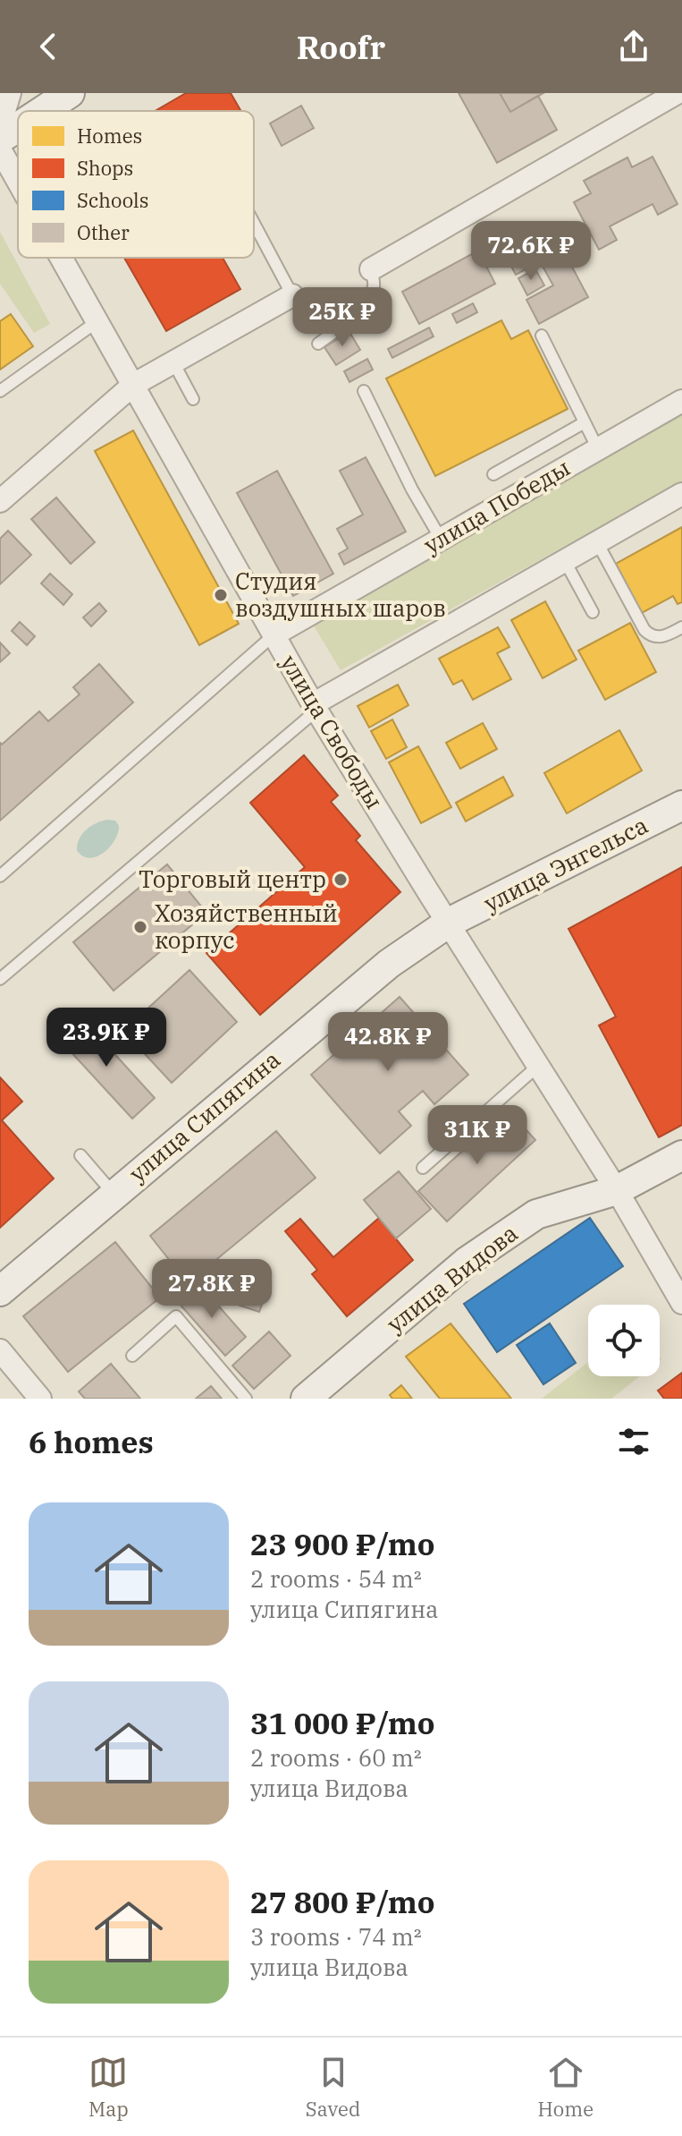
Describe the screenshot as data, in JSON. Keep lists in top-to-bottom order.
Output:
{
  "streets": {
    "street": [
      "улица Победы",
      "улица Свободы",
      "улица Энгельса",
      "улица Сипягина",
      "улица Видова"
    ]
  },
  "crossings": [
    ["улица Победы", "улица Свободы"],
    ["улица Свободы", "улица Энгельса"],
    ["улица Свободы", "улица Сипягина"],
    ["улица Свободы", "улица Видова"],
    ["улица Энгельса", "улица Сипягина"]
  ],
  "places": ["Студия воздушных шаров", "Торговый центр", "Хозяйственный корпус"],
  "legend": [
    "Homes",
    "Shops",
    "Schools",
    "Other"
  ],
  "page": {
    "header": "Roofr",
    "price": [
      "72.6K ₽",
      "25K ₽",
      "23.9K ₽",
      "42.8K ₽",
      "31K ₽",
      "27.8K ₽"
    ],
    "heading": "6 homes",
    "list": [
      {
        "name": "23 900 ₽/mo",
        "note": "2 rooms · 54 m² · улица Сипягина"
      },
      {
        "name": "31 000 ₽/mo",
        "note": "2 rooms · 60 m² · улица Видова"
      },
      {
        "name": "27 800 ₽/mo",
        "note": "3 rooms · 74 m² · улица Видова"
      }
    ],
    "tabs": ["Map", "Saved", "Home"]
  }
}
